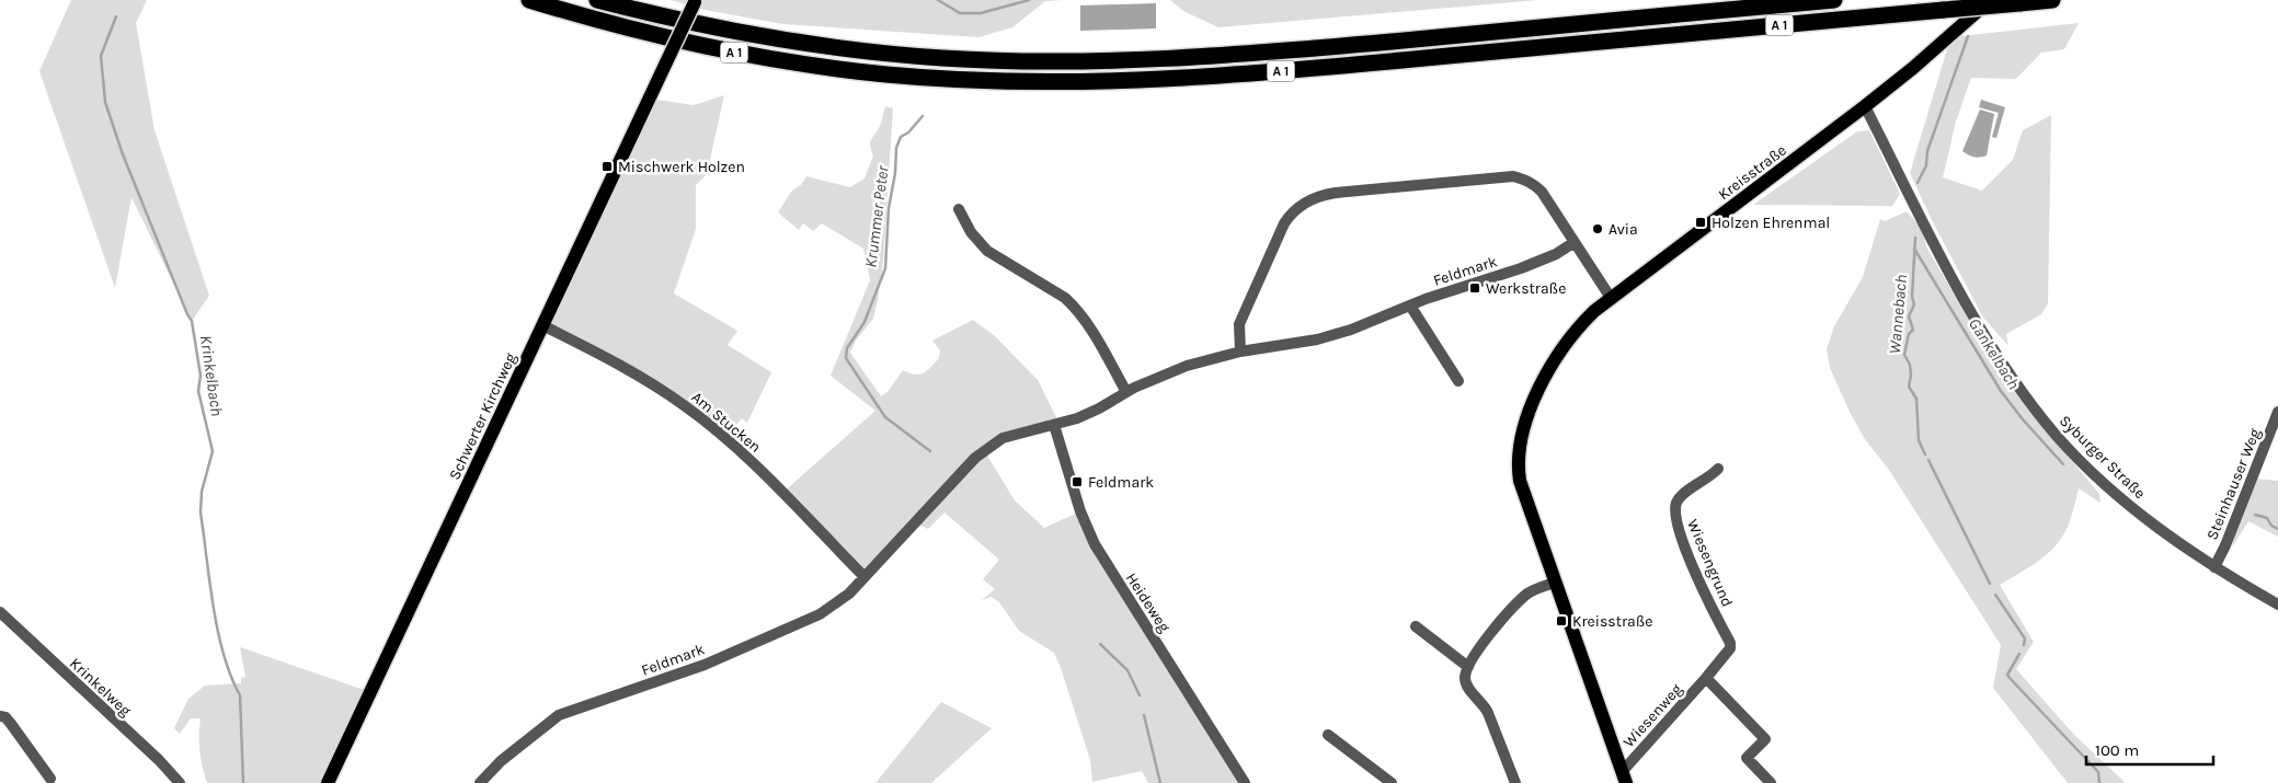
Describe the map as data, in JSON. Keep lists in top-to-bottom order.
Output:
{
  "streets": {
    "highway": ["A 1"],
    "main road": ["Kreisstraße", "Schwerter Kirchweg"],
    "street": [
      "Feldmark",
      "Am Stucken",
      "Syburger Straße",
      "Steinhauser Weg",
      "Wiesengrund",
      "Heideweg",
      "Krinkelweg",
      "Wiesenweg"
    ]
  },
  "crossings": [
    ["Kreisstraße", "Syburger Straße"],
    ["Kreisstraße", "Wiesenweg"],
    ["Feldmark", "Am Stucken"],
    ["Feldmark", "Heideweg"],
    ["Schwerter Kirchweg", "Am Stucken"],
    ["Syburger Straße", "Steinhauser Weg"],
    ["Wiesengrund", "Wiesenweg"]
  ],
  "water": [
    "Krummer Peter",
    "Wannebach",
    "Gankelbach",
    "Krinkelbach"
  ],
  "places": {
    "transit": [
      "Mischwerk Holzen",
      "Holzen Ehrenmal",
      "Werkstraße",
      "Feldmark",
      "Kreisstraße"
    ],
    "other": ["Avia"]
  },
  "scale_bar": "100 m"
}
